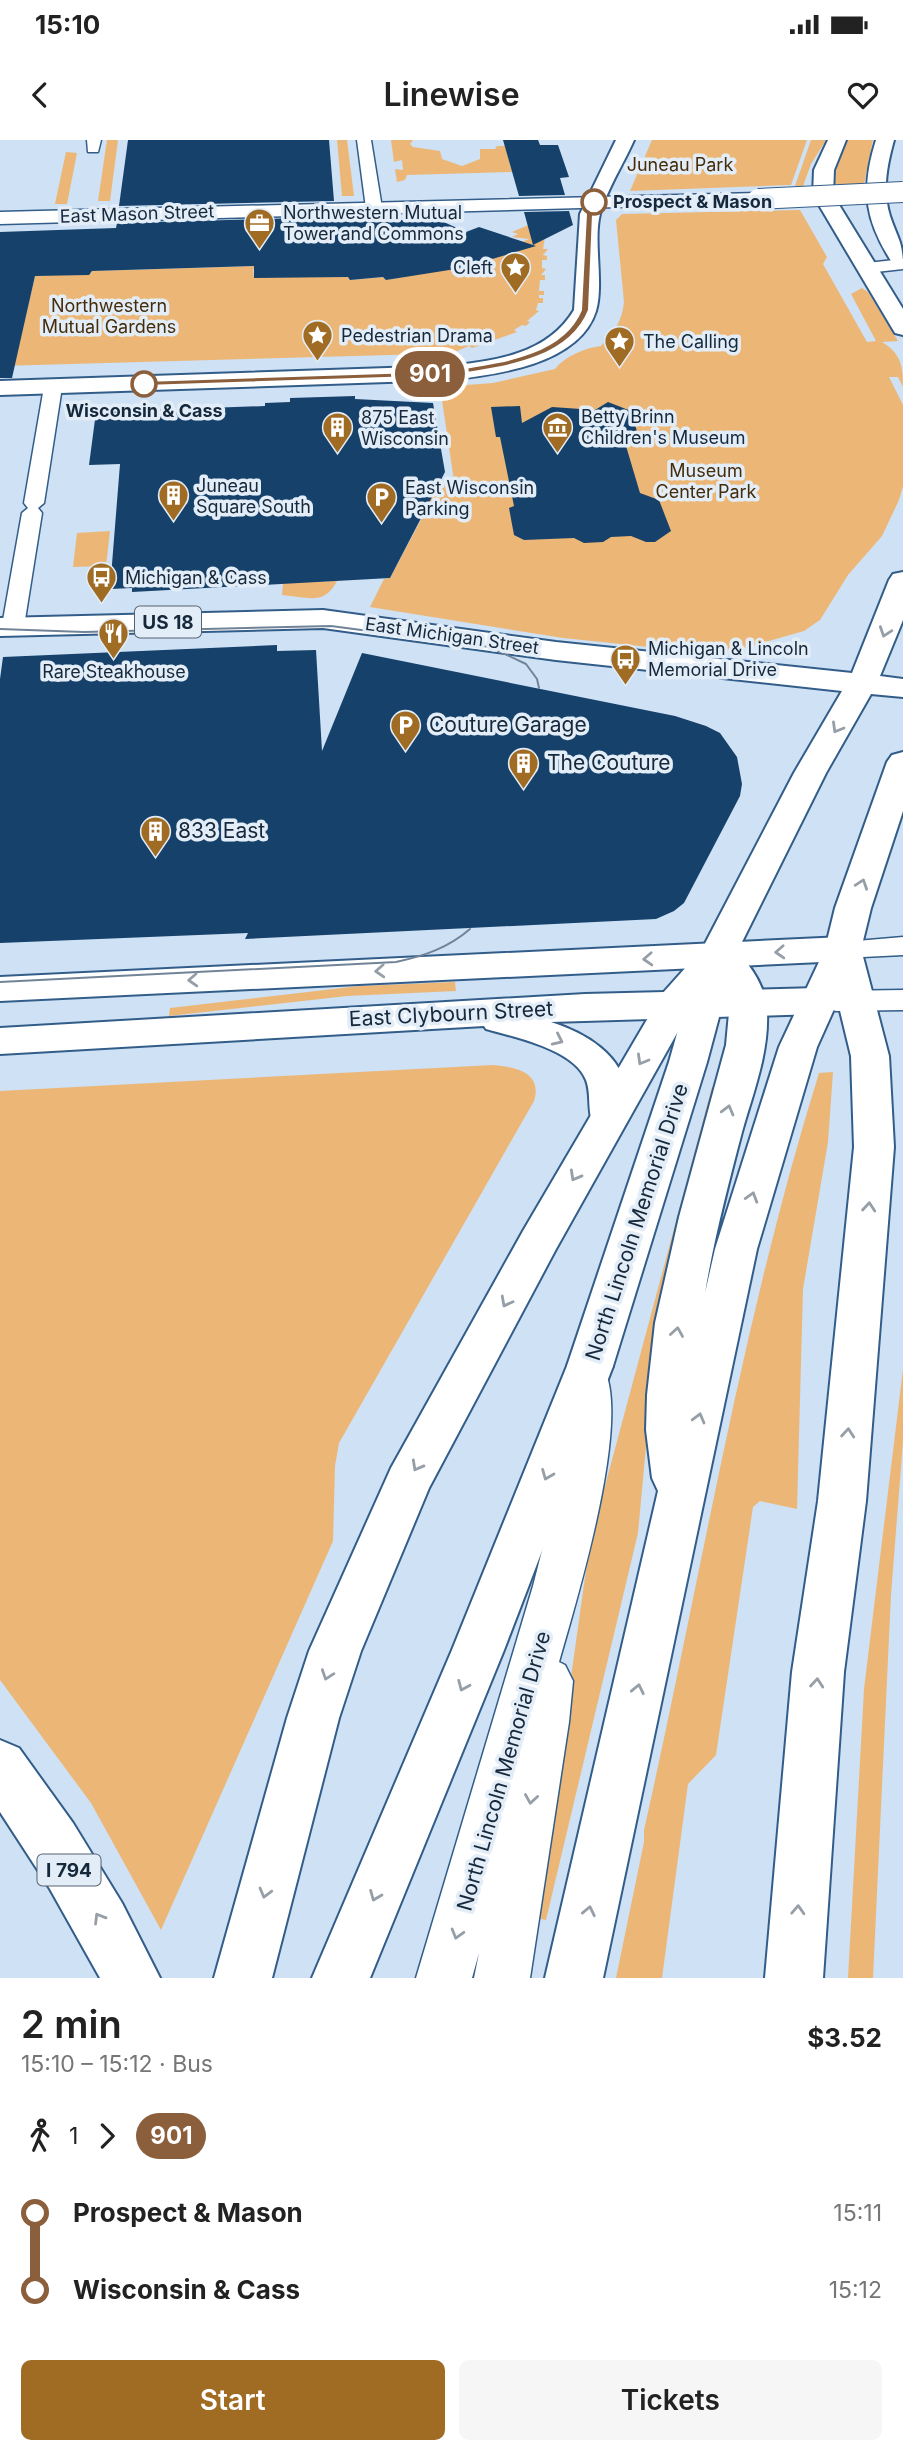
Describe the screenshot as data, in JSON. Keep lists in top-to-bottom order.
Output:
{
  "streets": {
    "main road": [
      "US 18",
      "East Michigan Street",
      "East Clybourn Street",
      "North Lincoln Memorial Drive",
      "I 794"
    ],
    "street": ["East Mason Street"]
  },
  "crossings": [
    ["East Clybourn Street", "North Lincoln Memorial Drive"]
  ],
  "parks": ["Juneau Park", "Northwestern Mutual Gardens", "Museum Center Park"],
  "places": {
    "other": ["Prospect & Mason", "Wisconsin & Cass"],
    "office": ["Northwestern Mutual Tower and Commons"],
    "place": ["Cleft", "Pedestrian Drama", "The Calling"],
    "museum": ["Betty Brinn Children's Museum"],
    "building": [
      "875 East Wisconsin",
      "Juneau Square South",
      "The Couture",
      "833 East"
    ],
    "parking": ["East Wisconsin Parking", "Couture Garage"],
    "bus stop": ["Michigan & Cass", "Michigan & Lincoln Memorial Drive"],
    "restaurant": ["Rare Steakhouse"]
  },
  "lines": ["bus line 901"],
  "page": {
    "status": "15:10",
    "header": "Linewise",
    "on_map": "901",
    "heading": ["2 min", "15:10 – 15:12 · Bus", "$3.52"],
    "legs": ["1", "901"],
    "list": [
      {
        "name": "Prospect & Mason",
        "value": "15:11"
      },
      {
        "name": "Wisconsin & Cass",
        "value": "15:12"
      }
    ],
    "buttons": ["Start", "Tickets"]
  }
}
